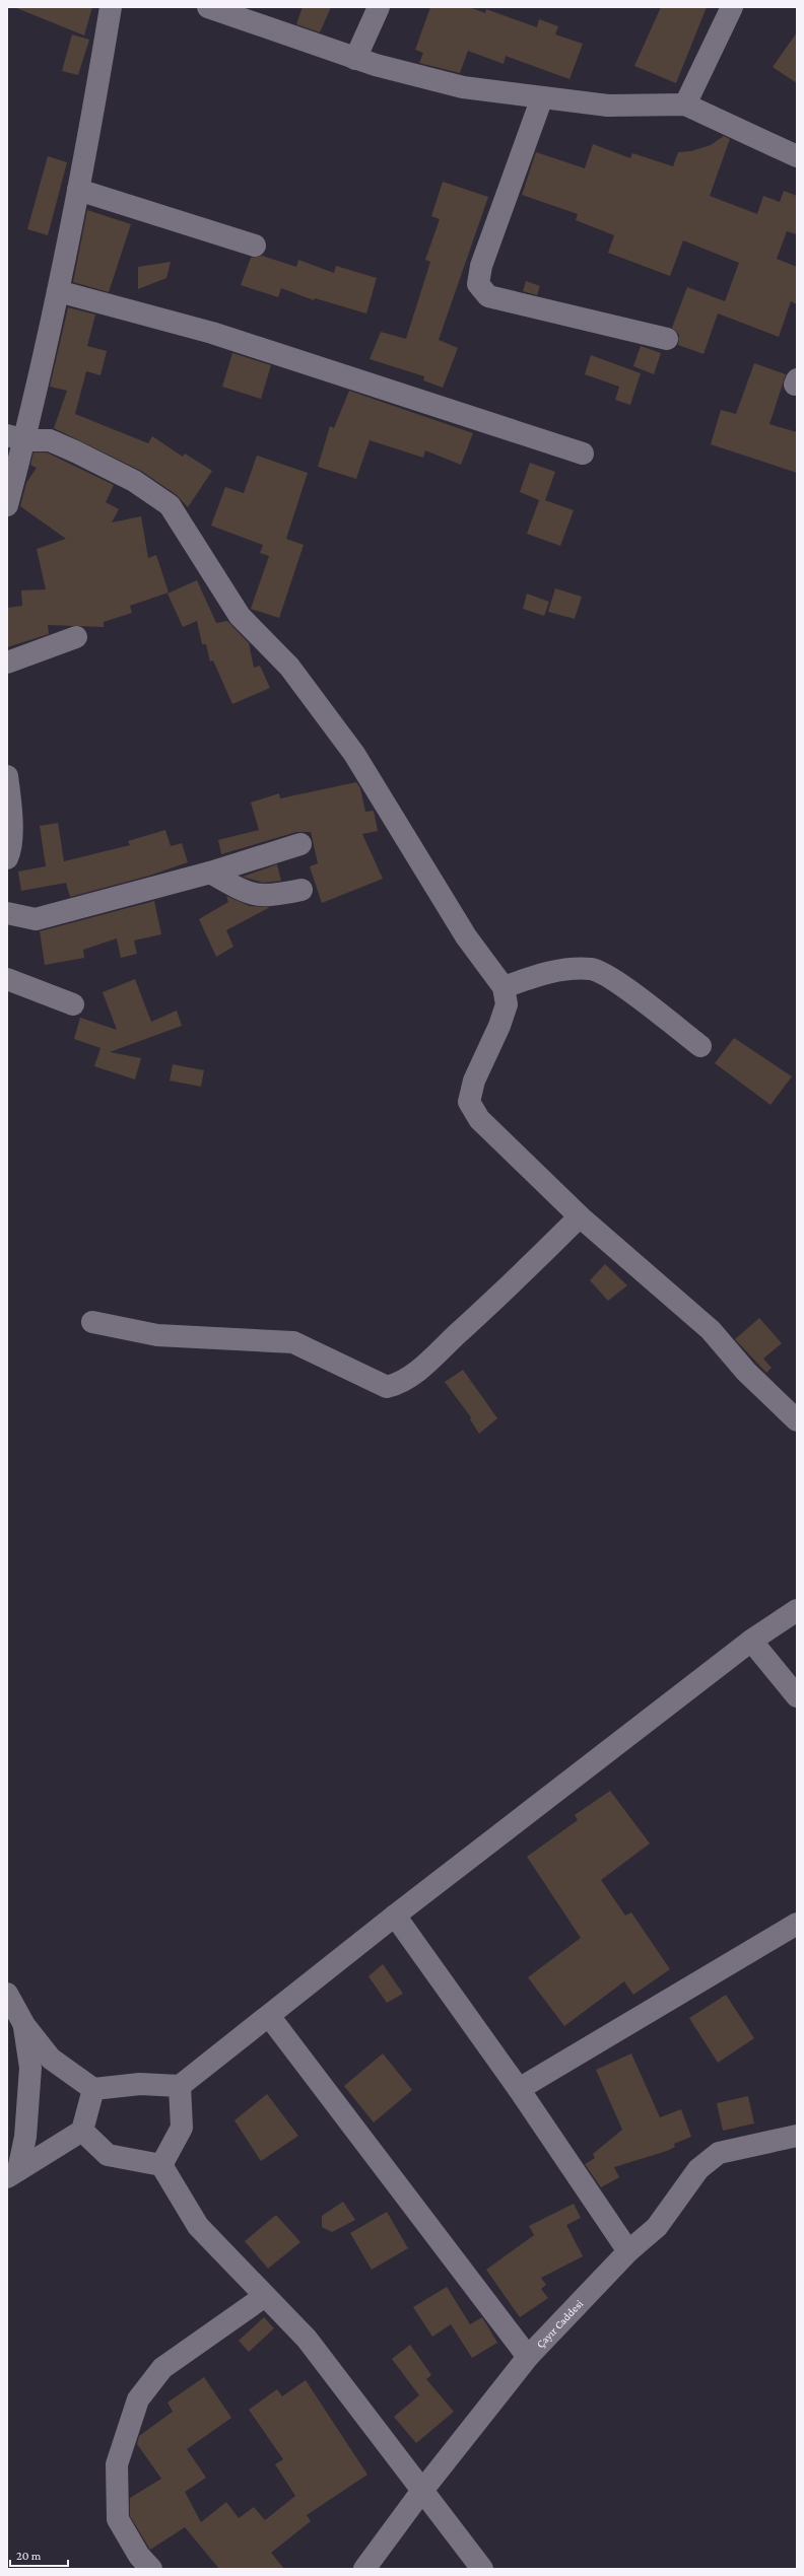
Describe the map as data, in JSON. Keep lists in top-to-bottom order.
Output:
{
  "streets": {
    "street": ["Çayır Caddesi"]
  },
  "scale_bar": "20 m"
}
